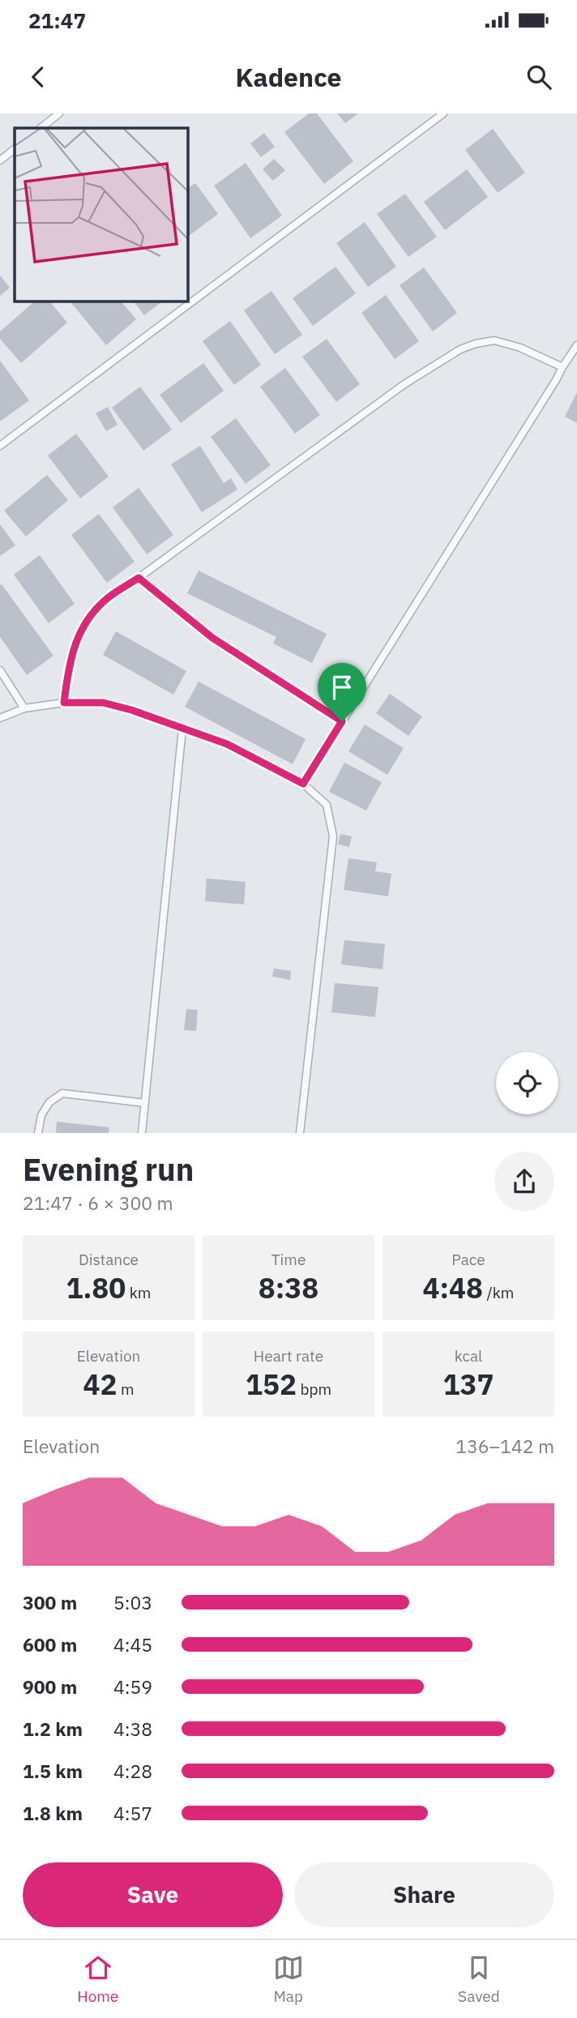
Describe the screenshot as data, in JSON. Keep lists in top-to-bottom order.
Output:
{
  "page": {
    "status": "21:47",
    "header": "Kadence",
    "heading": ["Evening run", "21:47 · 6 × 300 m"],
    "stats": [
      ["Distance", "1.80 km"],
      ["Time", "8:38"],
      ["Pace", "4:48 /km"],
      ["Elevation", "42 m"],
      ["Heart rate", "152 bpm"],
      ["kcal", "137"]
    ],
    "chart": ["Elevation", "136–142 m"],
    "list": [
      {
        "name": "300 m",
        "note": "5:03"
      },
      {
        "name": "600 m",
        "note": "4:45"
      },
      {
        "name": "900 m",
        "note": "4:59"
      },
      {
        "name": "1.2 km",
        "note": "4:38"
      },
      {
        "name": "1.5 km",
        "note": "4:28"
      },
      {
        "name": "1.8 km",
        "note": "4:57"
      }
    ],
    "buttons": ["Save", "Share"],
    "tabs": ["Home", "Map", "Saved"]
  }
}
